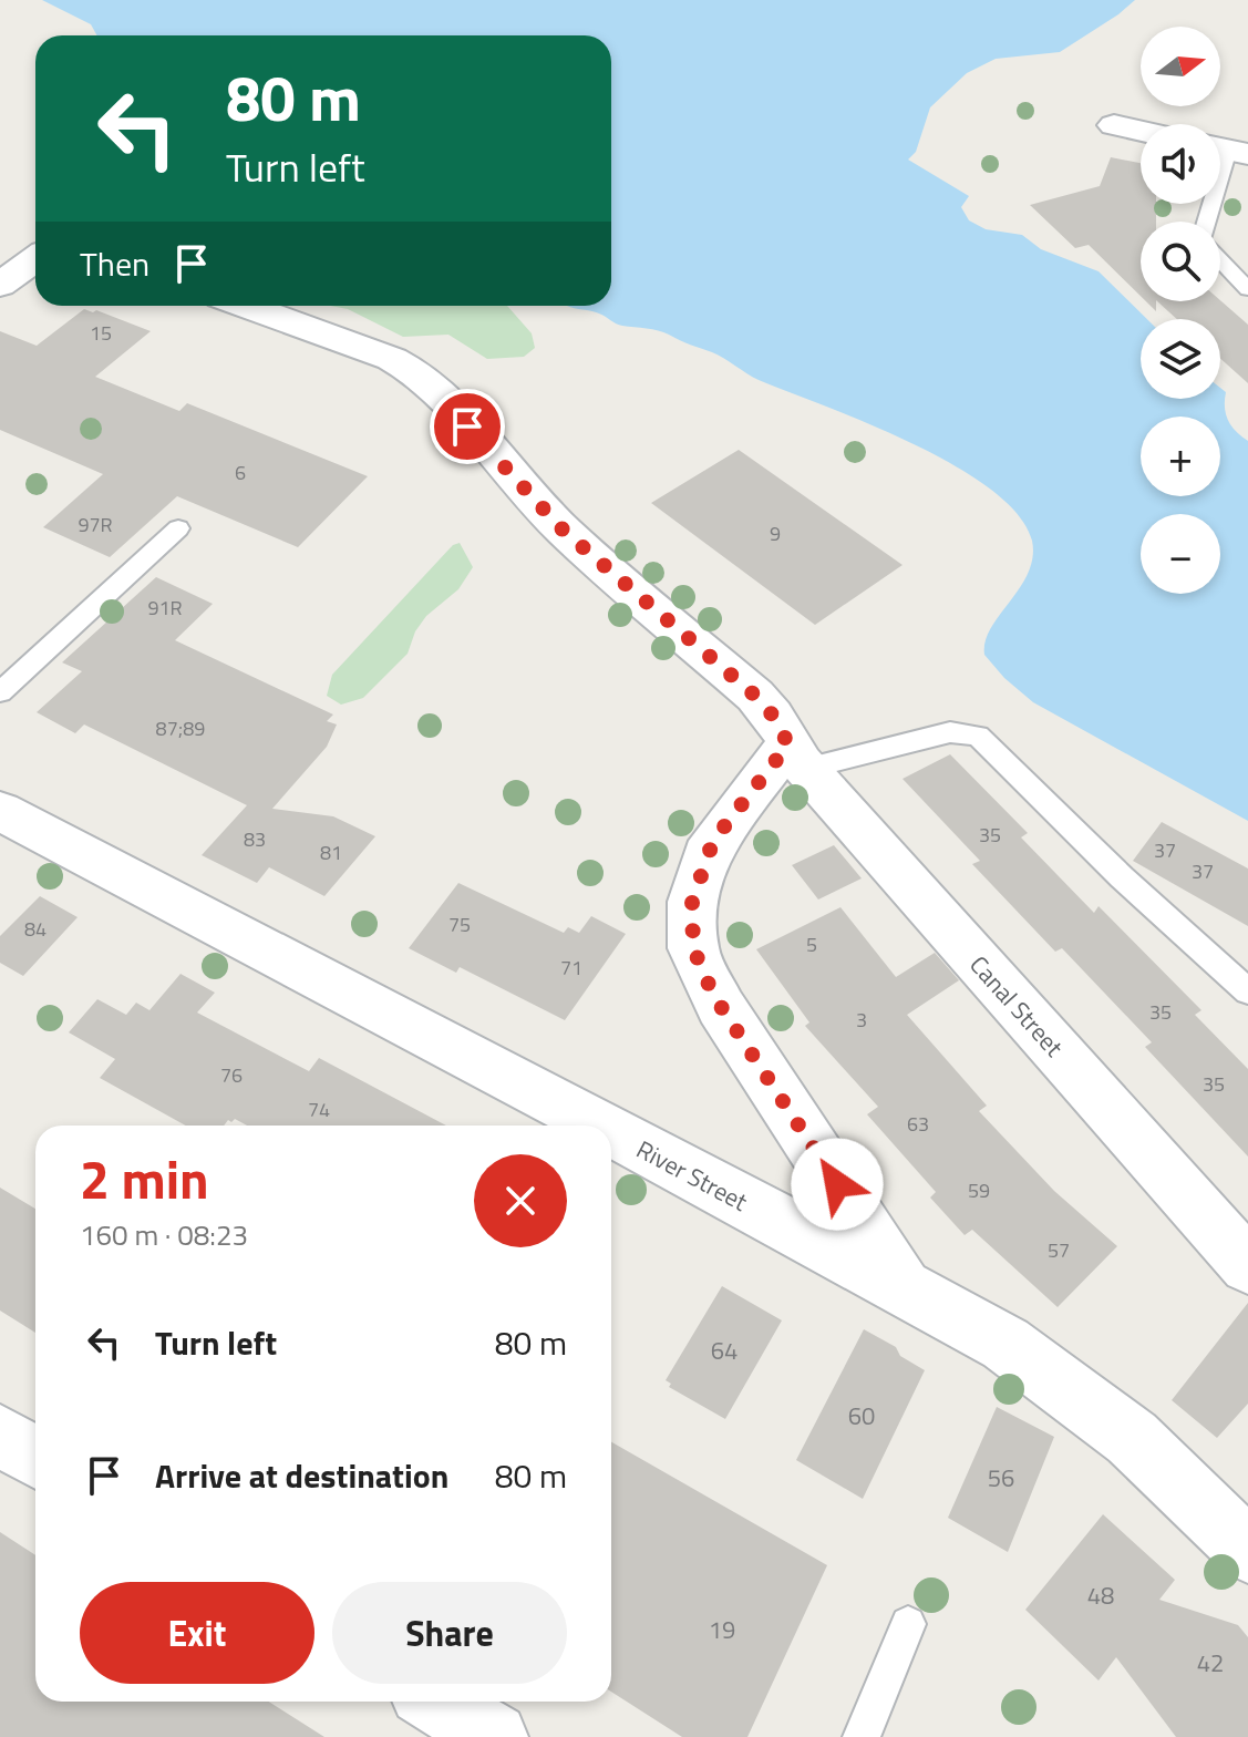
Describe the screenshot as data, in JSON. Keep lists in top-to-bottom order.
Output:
{
  "streets": {
    "street": ["Canal Street", "River Street"]
  },
  "house_numbers": [
    "15",
    "6",
    "97R",
    "9",
    "91R",
    "87;89",
    "35",
    "83",
    "37",
    "81",
    "37",
    "75",
    "84",
    "5",
    "71",
    "35",
    "3",
    "76",
    "35",
    "74",
    "63",
    "59",
    "57",
    "64",
    "60",
    "56",
    "48",
    "19",
    "42"
  ],
  "north": "right",
  "page": {
    "map_buttons": ["+", "−"],
    "turn": ["80 m", "Turn left"],
    "then": "Then",
    "heading": ["2 min", "160 m · 08:23"],
    "list": [
      {
        "name": "Turn left",
        "value": "80 m"
      },
      {
        "name": "Arrive at destination",
        "value": "80 m"
      }
    ],
    "buttons": ["Exit", "Share"]
  }
}
